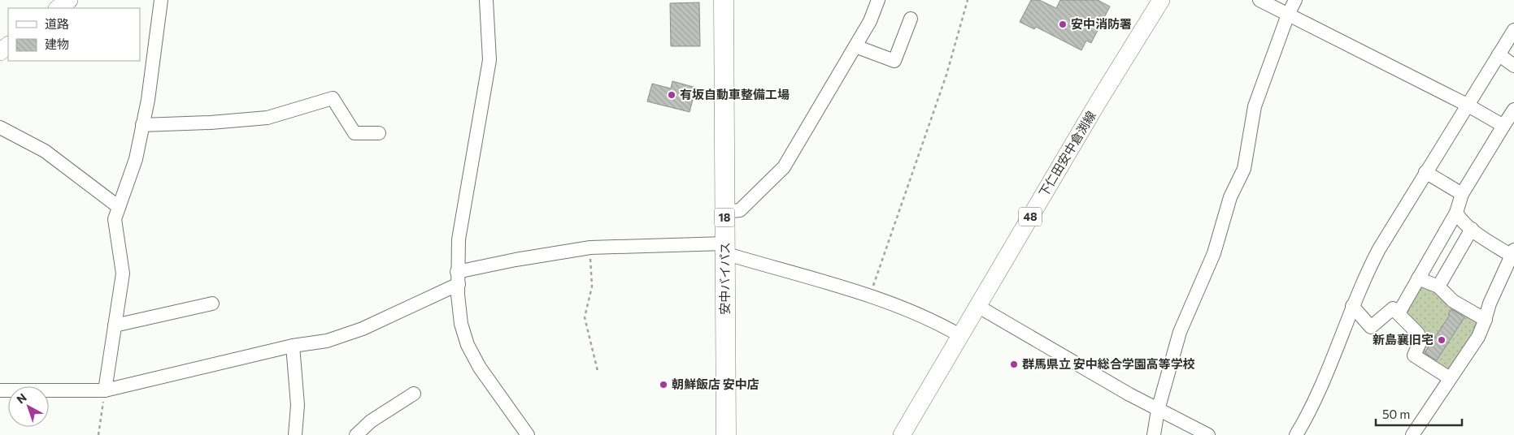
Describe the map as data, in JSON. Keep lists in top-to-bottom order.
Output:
{
  "streets": {
    "highway": ["18", "安中バイパス"],
    "main road": ["下仁田安中倉渕線", "48"]
  },
  "places": [
    "安中消防署",
    "有坂自動車整備工場",
    "新島襄旧宅",
    "群馬県立 安中総合学園高等学校",
    "朝鮮飯店 安中店"
  ],
  "legend": ["道路", "建物"],
  "scale_bar": "50 m",
  "north": "top left"
}
